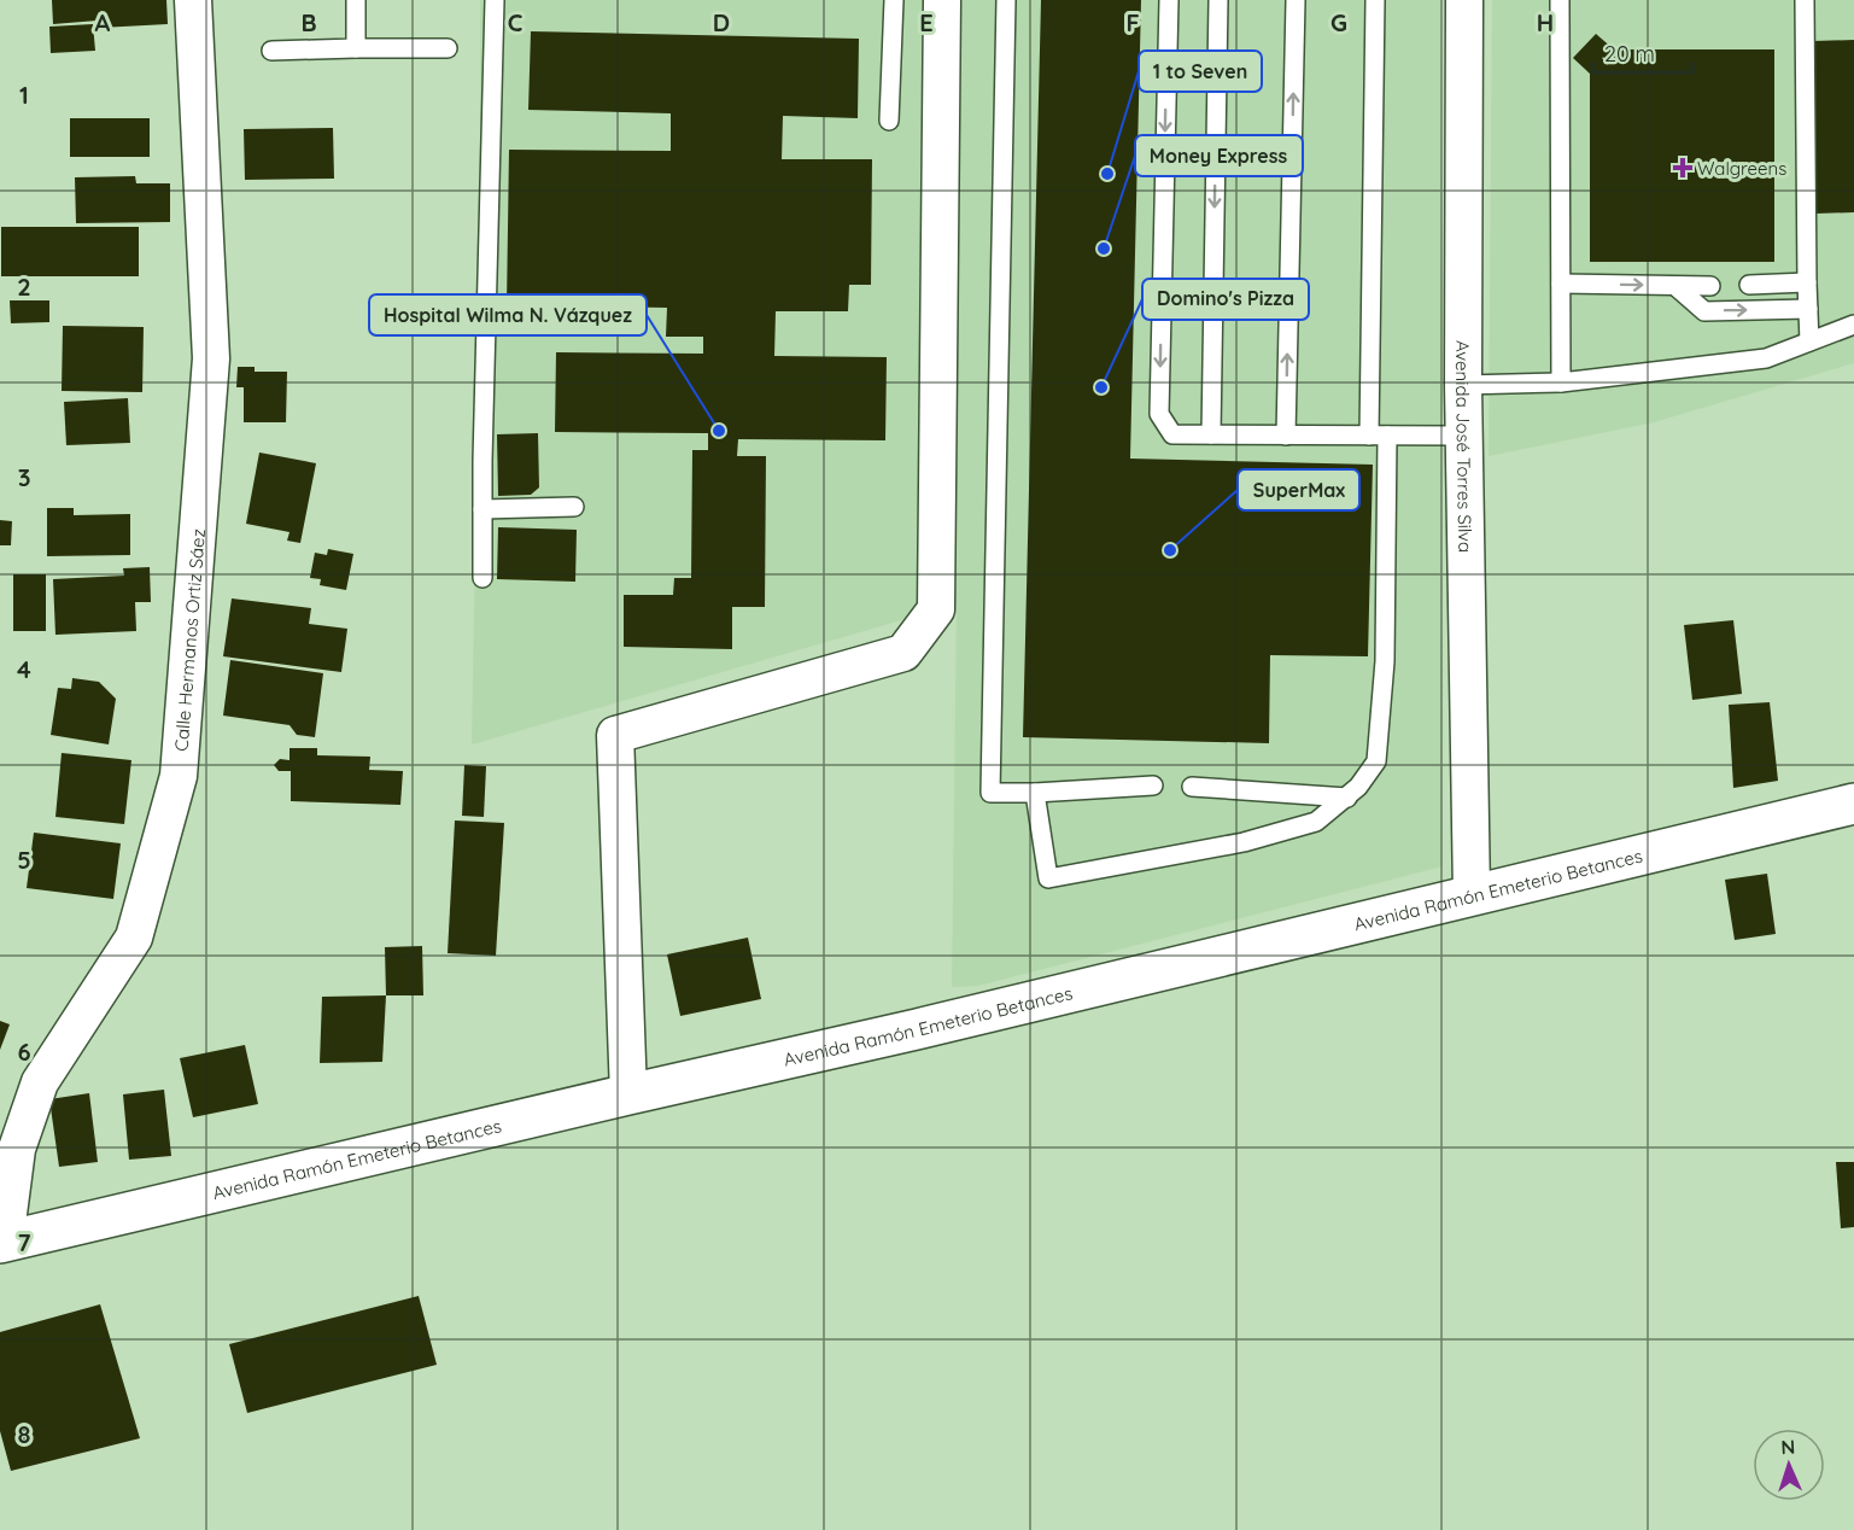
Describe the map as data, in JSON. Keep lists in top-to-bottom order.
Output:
{
  "streets": {
    "street": ["Avenida José Torres Silva", "Calle Hermanos Ortiz Sáez", "Avenida Ramón Emeterio Betances"]
  },
  "crossings": [
    ["Avenida José Torres Silva", "Avenida Ramón Emeterio Betances"],
    ["Calle Hermanos Ortiz Sáez", "Avenida Ramón Emeterio Betances"]
  ],
  "places": {
    "health": ["Walgreens"],
    "other": [
      "1 to Seven",
      "Money Express",
      "Domino's Pizza",
      "Hospital Wilma N. Vázquez",
      "SuperMax"
    ]
  },
  "scale_bar": "20 m",
  "north": "top",
  "grid": {
    "columns": [
      "A",
      "B",
      "C",
      "D",
      "E",
      "F",
      "G",
      "H"
    ],
    "rows": [
      "1",
      "2",
      "3",
      "4",
      "5",
      "6",
      "7",
      "8"
    ]
  }
}
